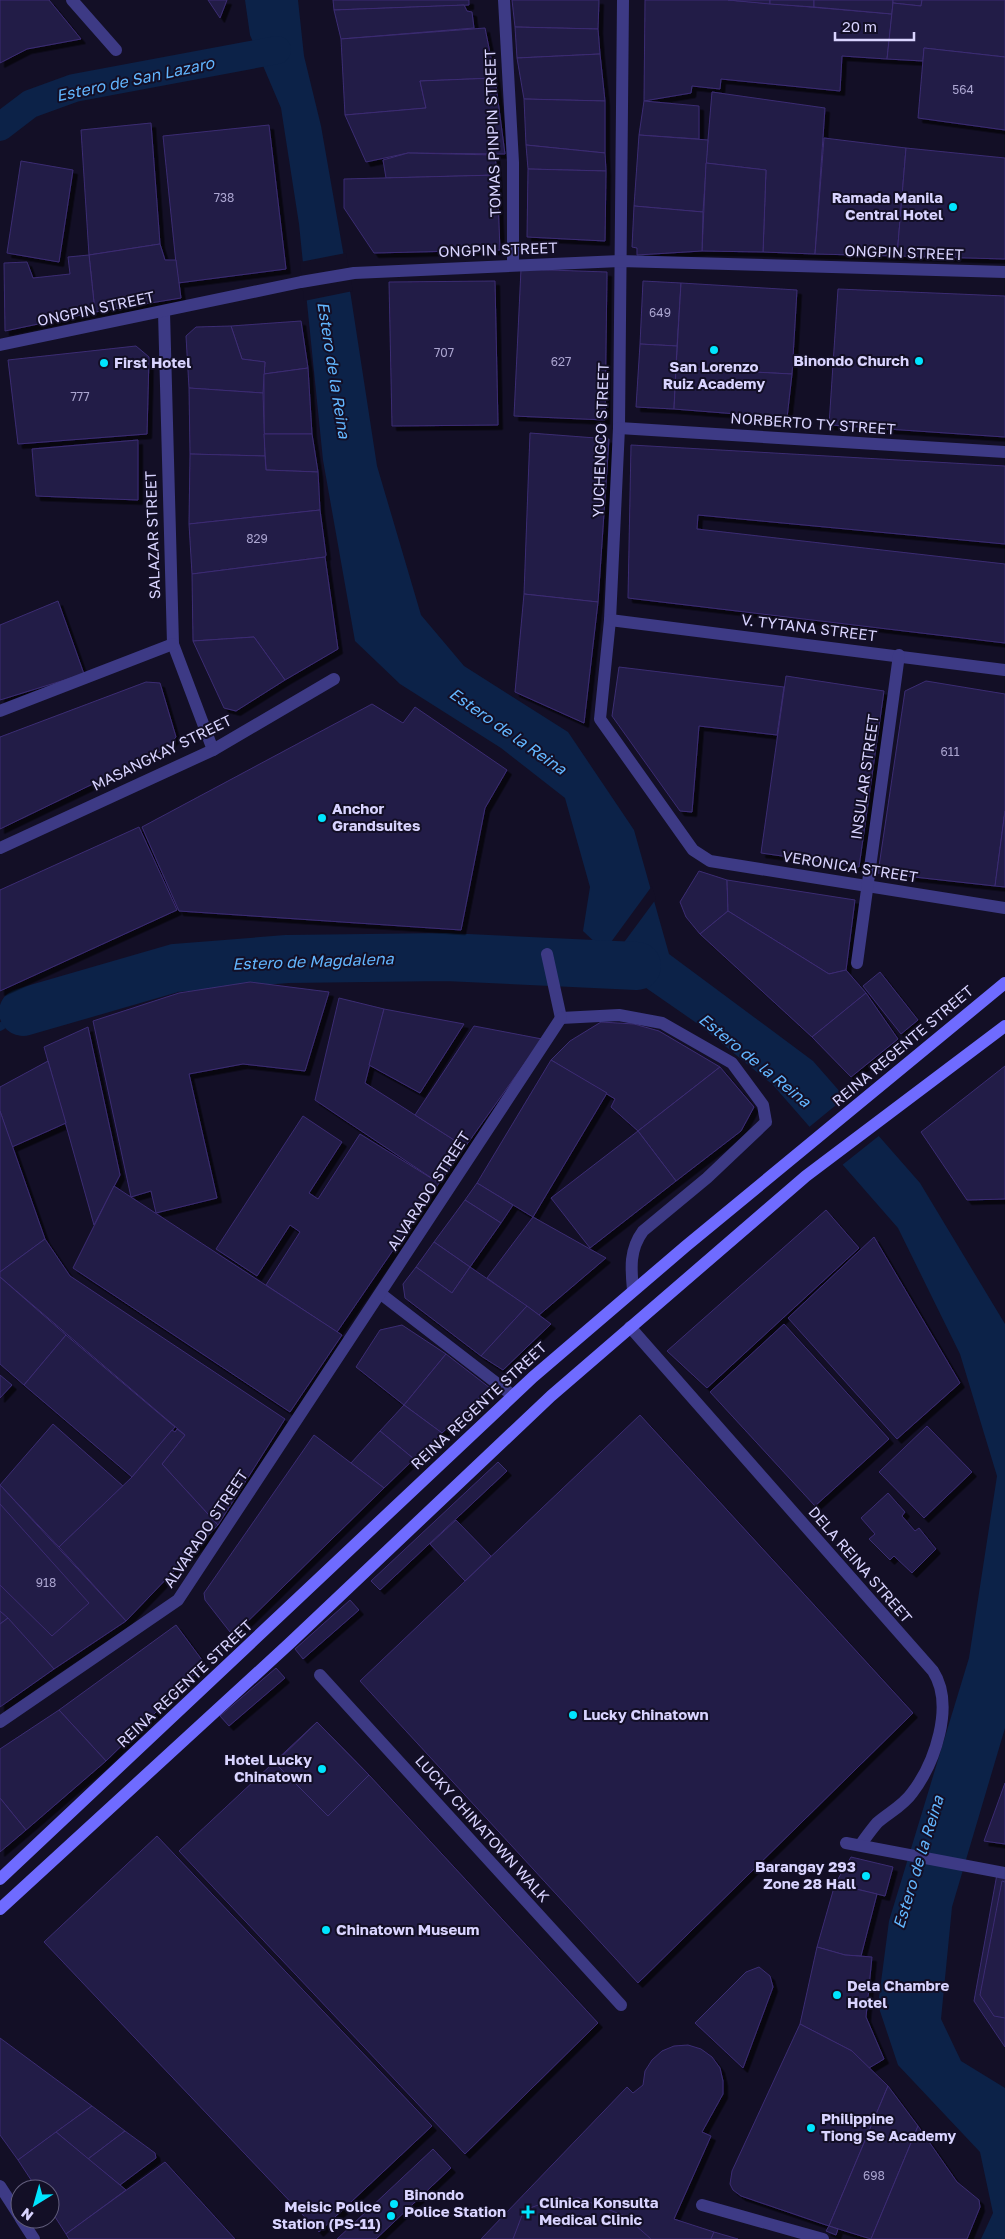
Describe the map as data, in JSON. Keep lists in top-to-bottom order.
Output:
{
  "streets": {
    "main road": ["REINA REGENTE STREET"],
    "street": [
      "TOMAS PINPIN STREET",
      "ONGPIN STREET",
      "NORBERTO TY STREET",
      "YUCHENGCO STREET",
      "SALAZAR STREET",
      "V. TYTANA STREET",
      "MASANGKAY STREET",
      "INSULAR STREET",
      "VERONICA STREET",
      "ALVARADO STREET",
      "DELA REINA STREET",
      "LUCKY CHINATOWN WALK"
    ]
  },
  "crossings": [
    ["TOMAS PINPIN STREET", "ONGPIN STREET"],
    ["ONGPIN STREET", "YUCHENGCO STREET"],
    ["ONGPIN STREET", "SALAZAR STREET"],
    ["NORBERTO TY STREET", "YUCHENGCO STREET"],
    ["YUCHENGCO STREET", "V. TYTANA STREET"],
    ["YUCHENGCO STREET", "VERONICA STREET"],
    ["SALAZAR STREET", "MASANGKAY STREET"],
    ["V. TYTANA STREET", "INSULAR STREET"],
    ["INSULAR STREET", "VERONICA STREET"]
  ],
  "water": ["Estero de San Lazaro", "Estero de la Reina", "Estero de Magdalena"],
  "places": {
    "other": [
      "Ramada Manila Central Hotel",
      "San Lorenzo Ruiz Academy",
      "Binondo Church",
      "First Hotel",
      "Anchor Grandsuites",
      "Lucky Chinatown",
      "Hotel Lucky Chinatown",
      "Barangay 293 Zone 28 Hall",
      "Chinatown Museum",
      "Dela Chambre Hotel",
      "Philippine Tiong Se Academy",
      "Binondo Police Station",
      "Meisic Police Station (PS-11)"
    ],
    "health": ["Clinica Konsulta Medical Clinic"]
  },
  "house_numbers": [
    "564",
    "738",
    "649",
    "707",
    "627",
    "777",
    "829",
    "611",
    "918",
    "698"
  ],
  "scale_bar": "20 m",
  "north": "bottom left"
}
